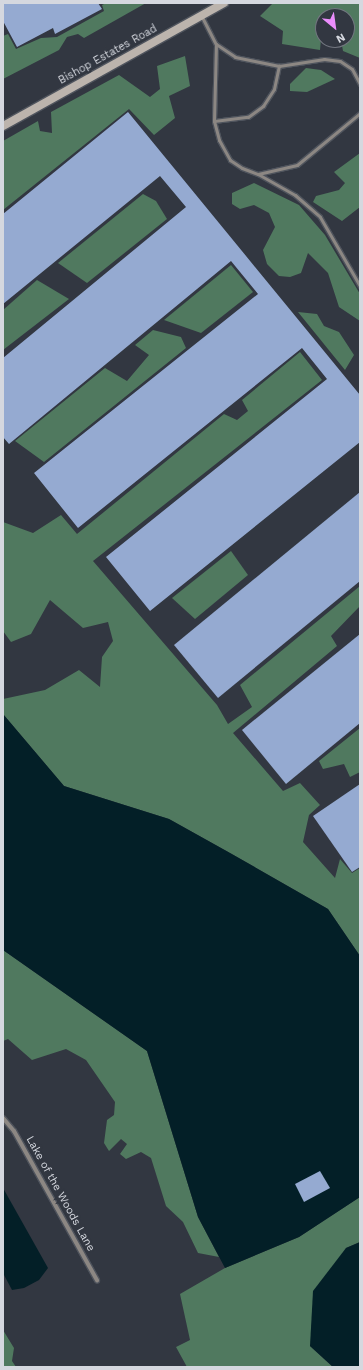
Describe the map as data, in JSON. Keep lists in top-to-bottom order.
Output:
{
  "streets": {
    "street": ["Bishop Estates Road", "Lake of the Woods Lane"]
  },
  "north": "bottom right"
}
